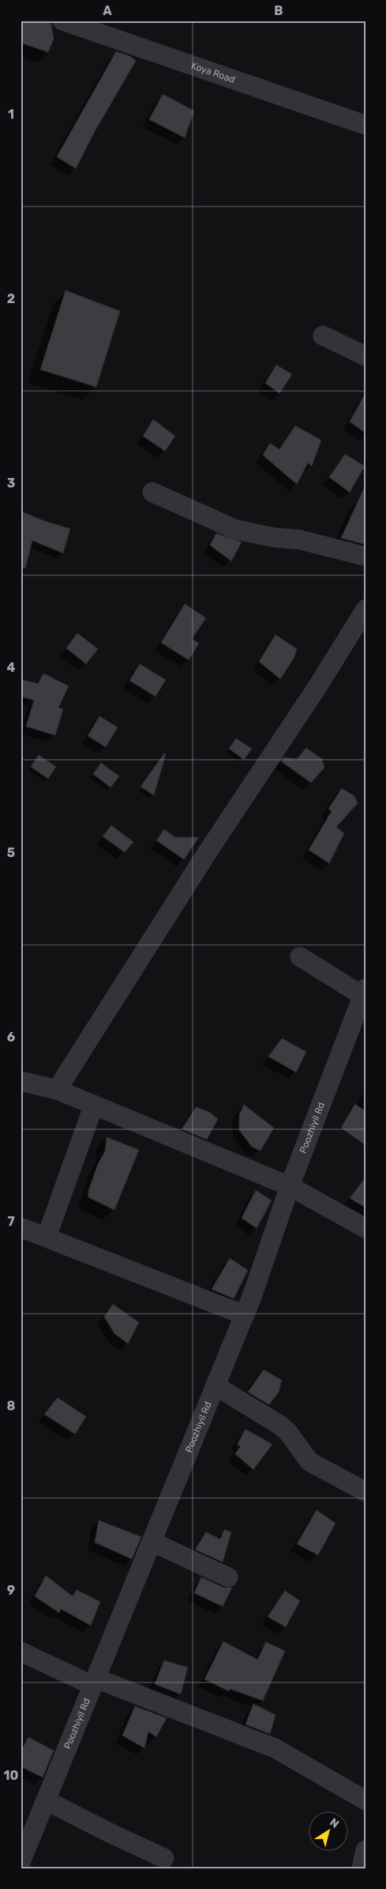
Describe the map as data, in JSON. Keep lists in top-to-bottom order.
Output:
{
  "streets": {
    "street": ["Koya Road", "Poozhiyil Rd"]
  },
  "north": "top right",
  "grid": {
    "columns": ["A", "B"],
    "rows": [
      "1",
      "2",
      "3",
      "4",
      "5",
      "6",
      "7",
      "8",
      "9",
      "10"
    ]
  }
}
